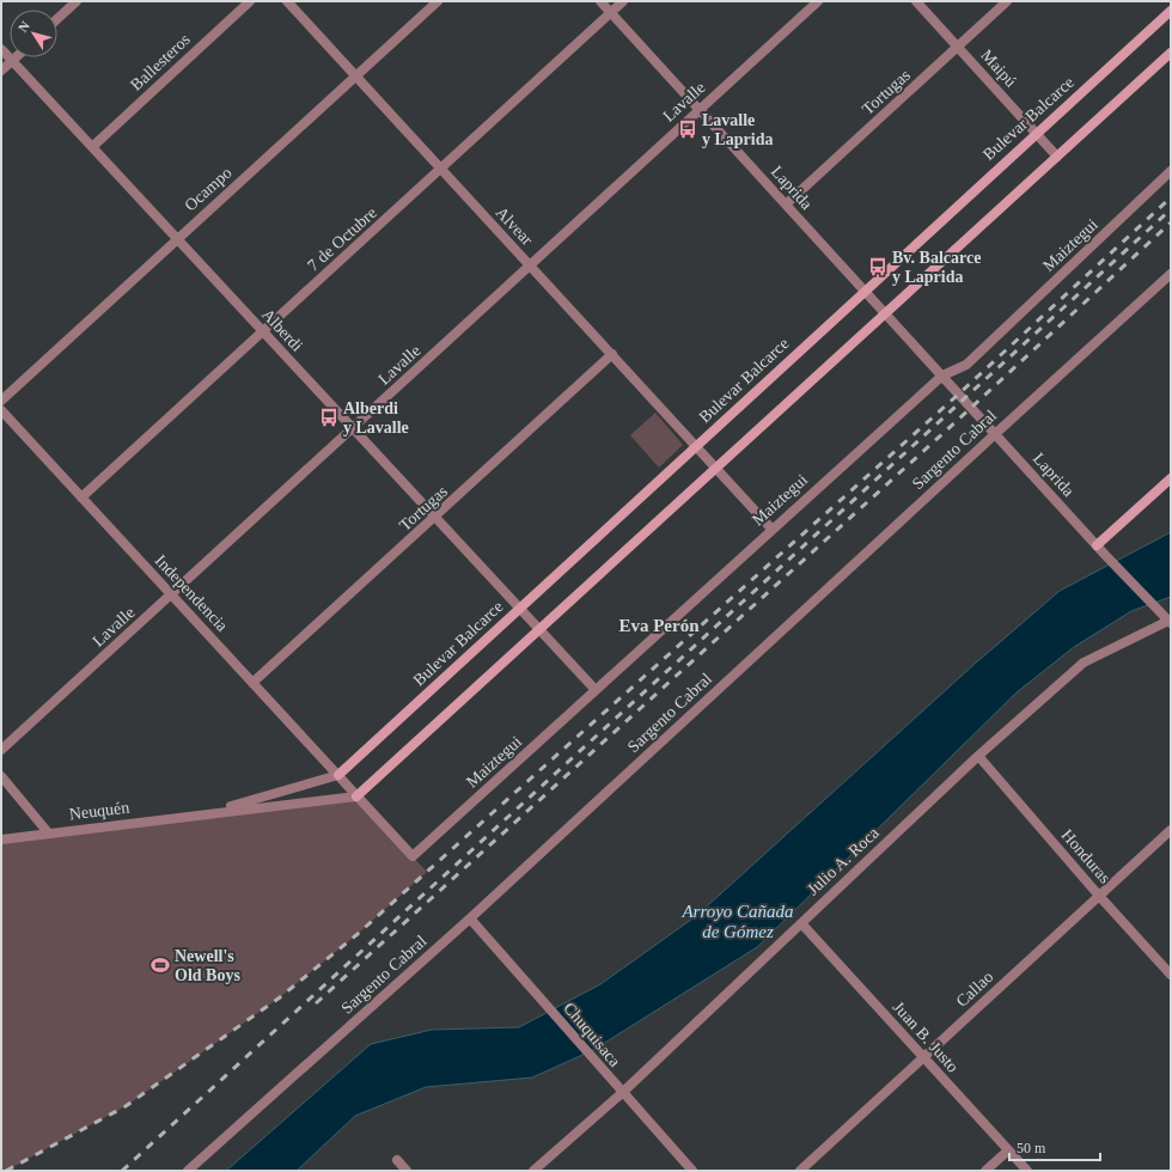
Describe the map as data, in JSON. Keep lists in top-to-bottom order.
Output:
{
  "streets": {
    "main road": ["Bulevar Balcarce"],
    "street": [
      "Ballesteros",
      "Maipú",
      "Tortugas",
      "Lavalle",
      "Laprida",
      "Ocampo",
      "Alvear",
      "7 de Octubre",
      "Maiztegui",
      "Alberdi",
      "Sargento Cabral",
      "Independencia",
      "Neuquén",
      "Honduras",
      "Julio A. Roca",
      "Callao",
      "Chuquisaca",
      "Juan B. Justo"
    ]
  },
  "crossings": [
    ["Ballesteros", "Alberdi"],
    ["Maipú", "Tortugas"],
    ["Maipú", "Bulevar Balcarce"],
    ["Tortugas", "Laprida"],
    ["Tortugas", "Alvear"],
    ["Tortugas", "Alberdi"],
    ["Tortugas", "Independencia"],
    ["Lavalle", "Laprida"],
    ["Lavalle", "Alvear"],
    ["Lavalle", "Alberdi"],
    ["Lavalle", "Independencia"],
    ["Bulevar Balcarce", "Laprida"],
    ["Bulevar Balcarce", "Alvear"],
    ["Bulevar Balcarce", "Alberdi"],
    ["Bulevar Balcarce", "Independencia"],
    ["Bulevar Balcarce", "Neuquén"],
    ["Laprida", "7 de Octubre"],
    ["Laprida", "Maiztegui"],
    ["Laprida", "Sargento Cabral"],
    ["Laprida", "Julio A. Roca"],
    ["Ocampo", "Alvear"],
    ["Ocampo", "Alberdi"],
    ["Alvear", "7 de Octubre"],
    ["Alvear", "Maiztegui"],
    ["7 de Octubre", "Alberdi"],
    ["7 de Octubre", "Independencia"],
    ["Maiztegui", "Alberdi"],
    ["Maiztegui", "Independencia"],
    ["Sargento Cabral", "Chuquisaca"],
    ["Independencia", "Neuquén"],
    ["Honduras", "Julio A. Roca"],
    ["Honduras", "Callao"],
    ["Julio A. Roca", "Chuquisaca"],
    ["Julio A. Roca", "Juan B. Justo"],
    ["Callao", "Juan B. Justo"]
  ],
  "districts": ["Eva Perón"],
  "water": ["Arroyo Cañada de Gómez"],
  "places": {
    "bus stop": ["Lavalle y Laprida", "Bv. Balcarce y Laprida", "Alberdi y Lavalle"],
    "sports": ["Newell's Old Boys"]
  },
  "scale_bar": "50 m",
  "north": "top left"
}
